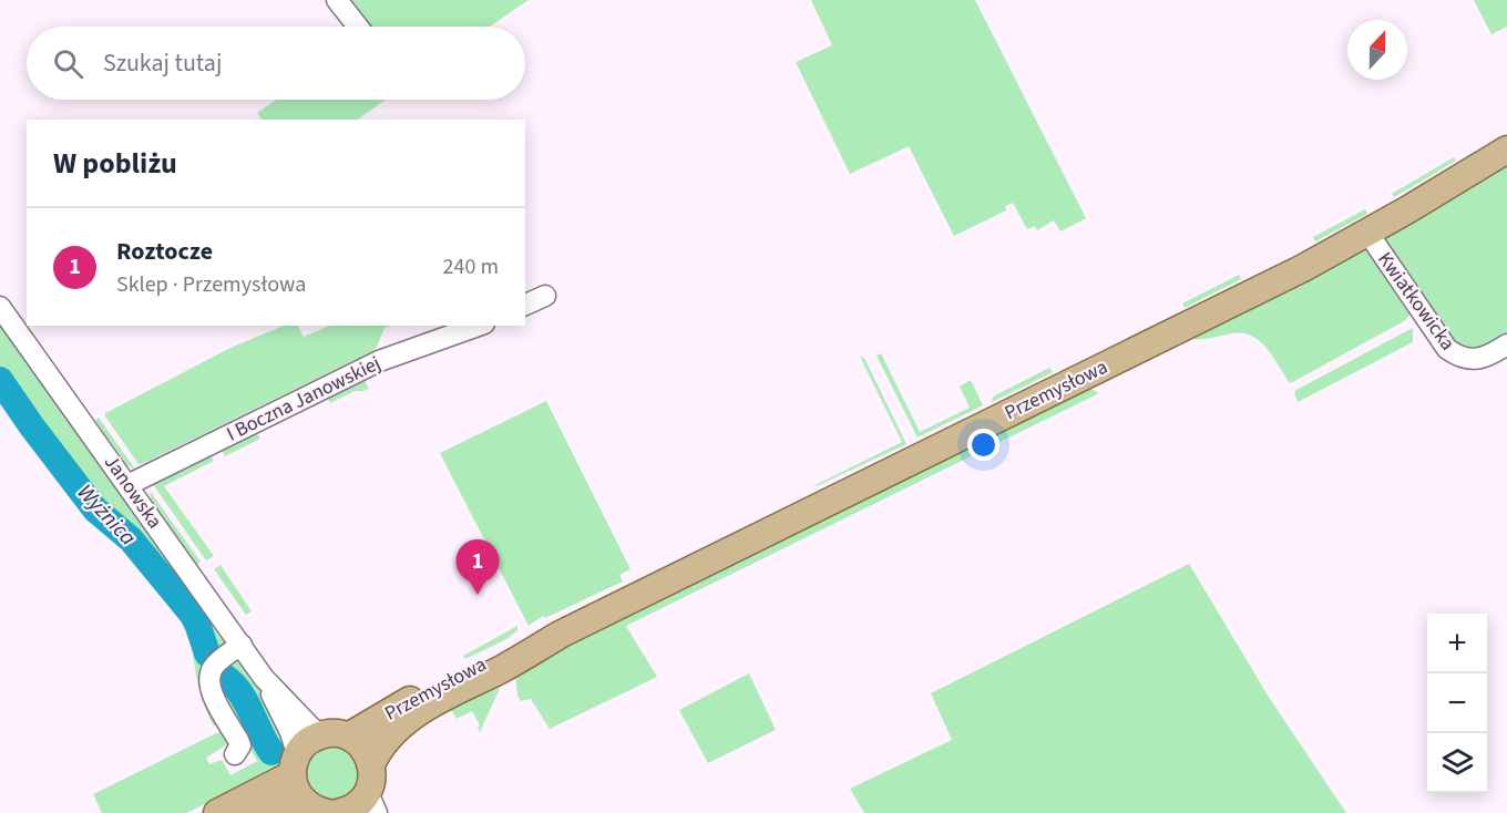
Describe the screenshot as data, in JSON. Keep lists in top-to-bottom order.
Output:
{
  "streets": {
    "main road": ["Przemysłowa"],
    "street": ["Kwiatkowicka", "I Boczna Janowskiej", "Janowska"]
  },
  "crossings": [
    ["Kwiatkowicka", "Przemysłowa"],
    ["I Boczna Janowskiej", "Janowska"]
  ],
  "water": ["Wyżnica"],
  "north": "top",
  "page": {
    "search": "Szukaj tutaj",
    "heading": "W pobliżu",
    "list": [
      {
        "mark": "1",
        "name": "Roztocze",
        "note": "Sklep · Przemysłowa",
        "value": "240 m"
      }
    ],
    "pins": "1",
    "map_buttons": ["+", "−"]
  }
}
